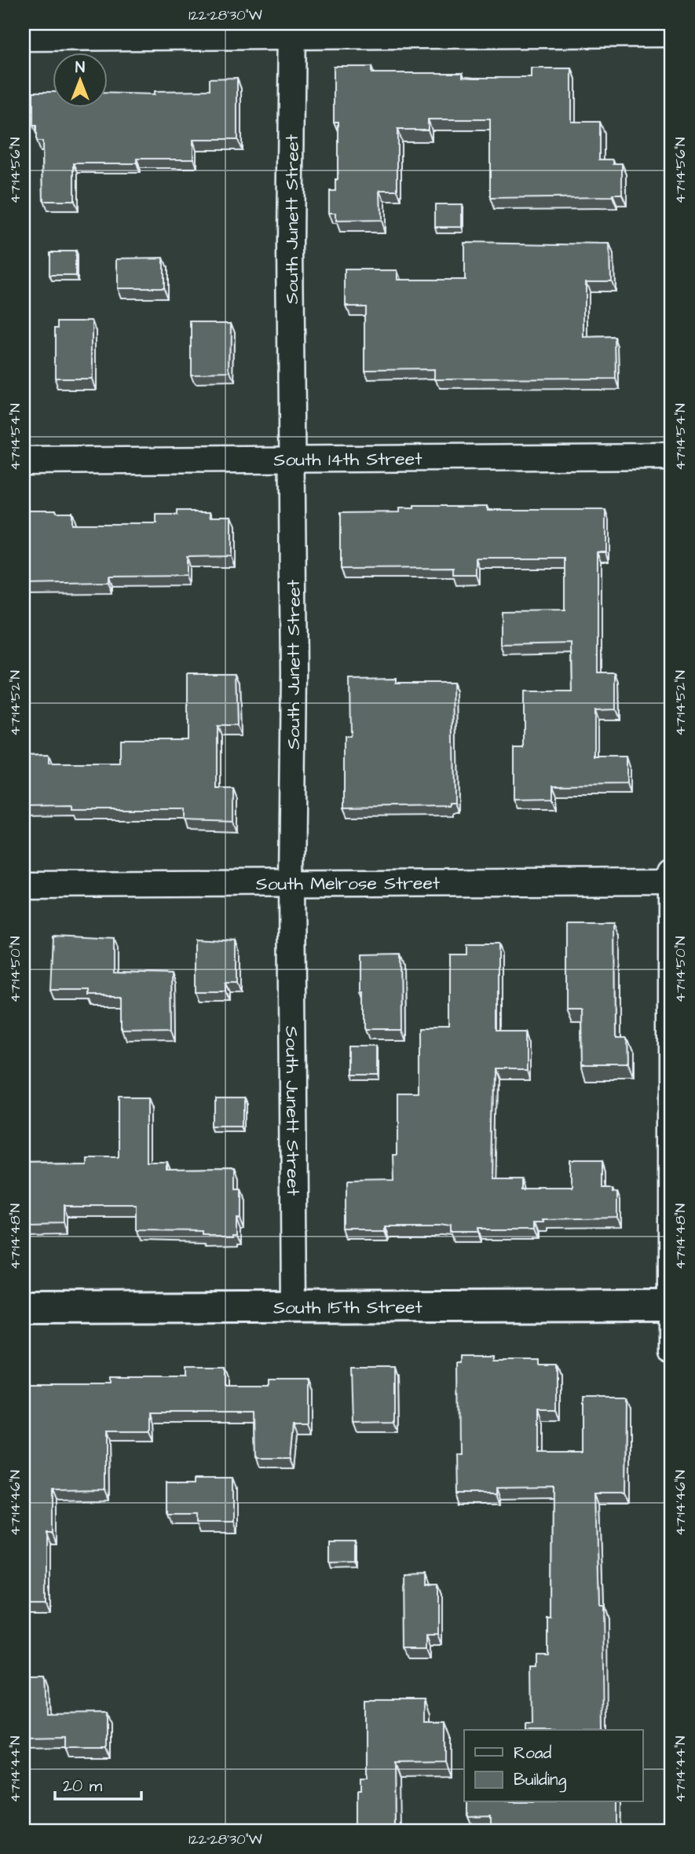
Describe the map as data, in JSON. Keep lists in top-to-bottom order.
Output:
{
  "streets": {
    "street": [
      "South Junett Street",
      "South 14th Street",
      "South Melrose Street",
      "South 15th Street"
    ]
  },
  "crossings": [
    ["South Junett Street", "South 14th Street"],
    ["South Junett Street", "South Melrose Street"],
    ["South Junett Street", "South 15th Street"]
  ],
  "legend": ["Road", "Building"],
  "scale_bar": "20 m",
  "north": "top",
  "coordinates": [
    "122°28'30\"W",
    "47°14'56\"N",
    "47°14'54\"N",
    "47°14'52\"N",
    "47°14'50\"N",
    "47°14'48\"N",
    "47°14'46\"N",
    "47°14'44\"N"
  ]
}
